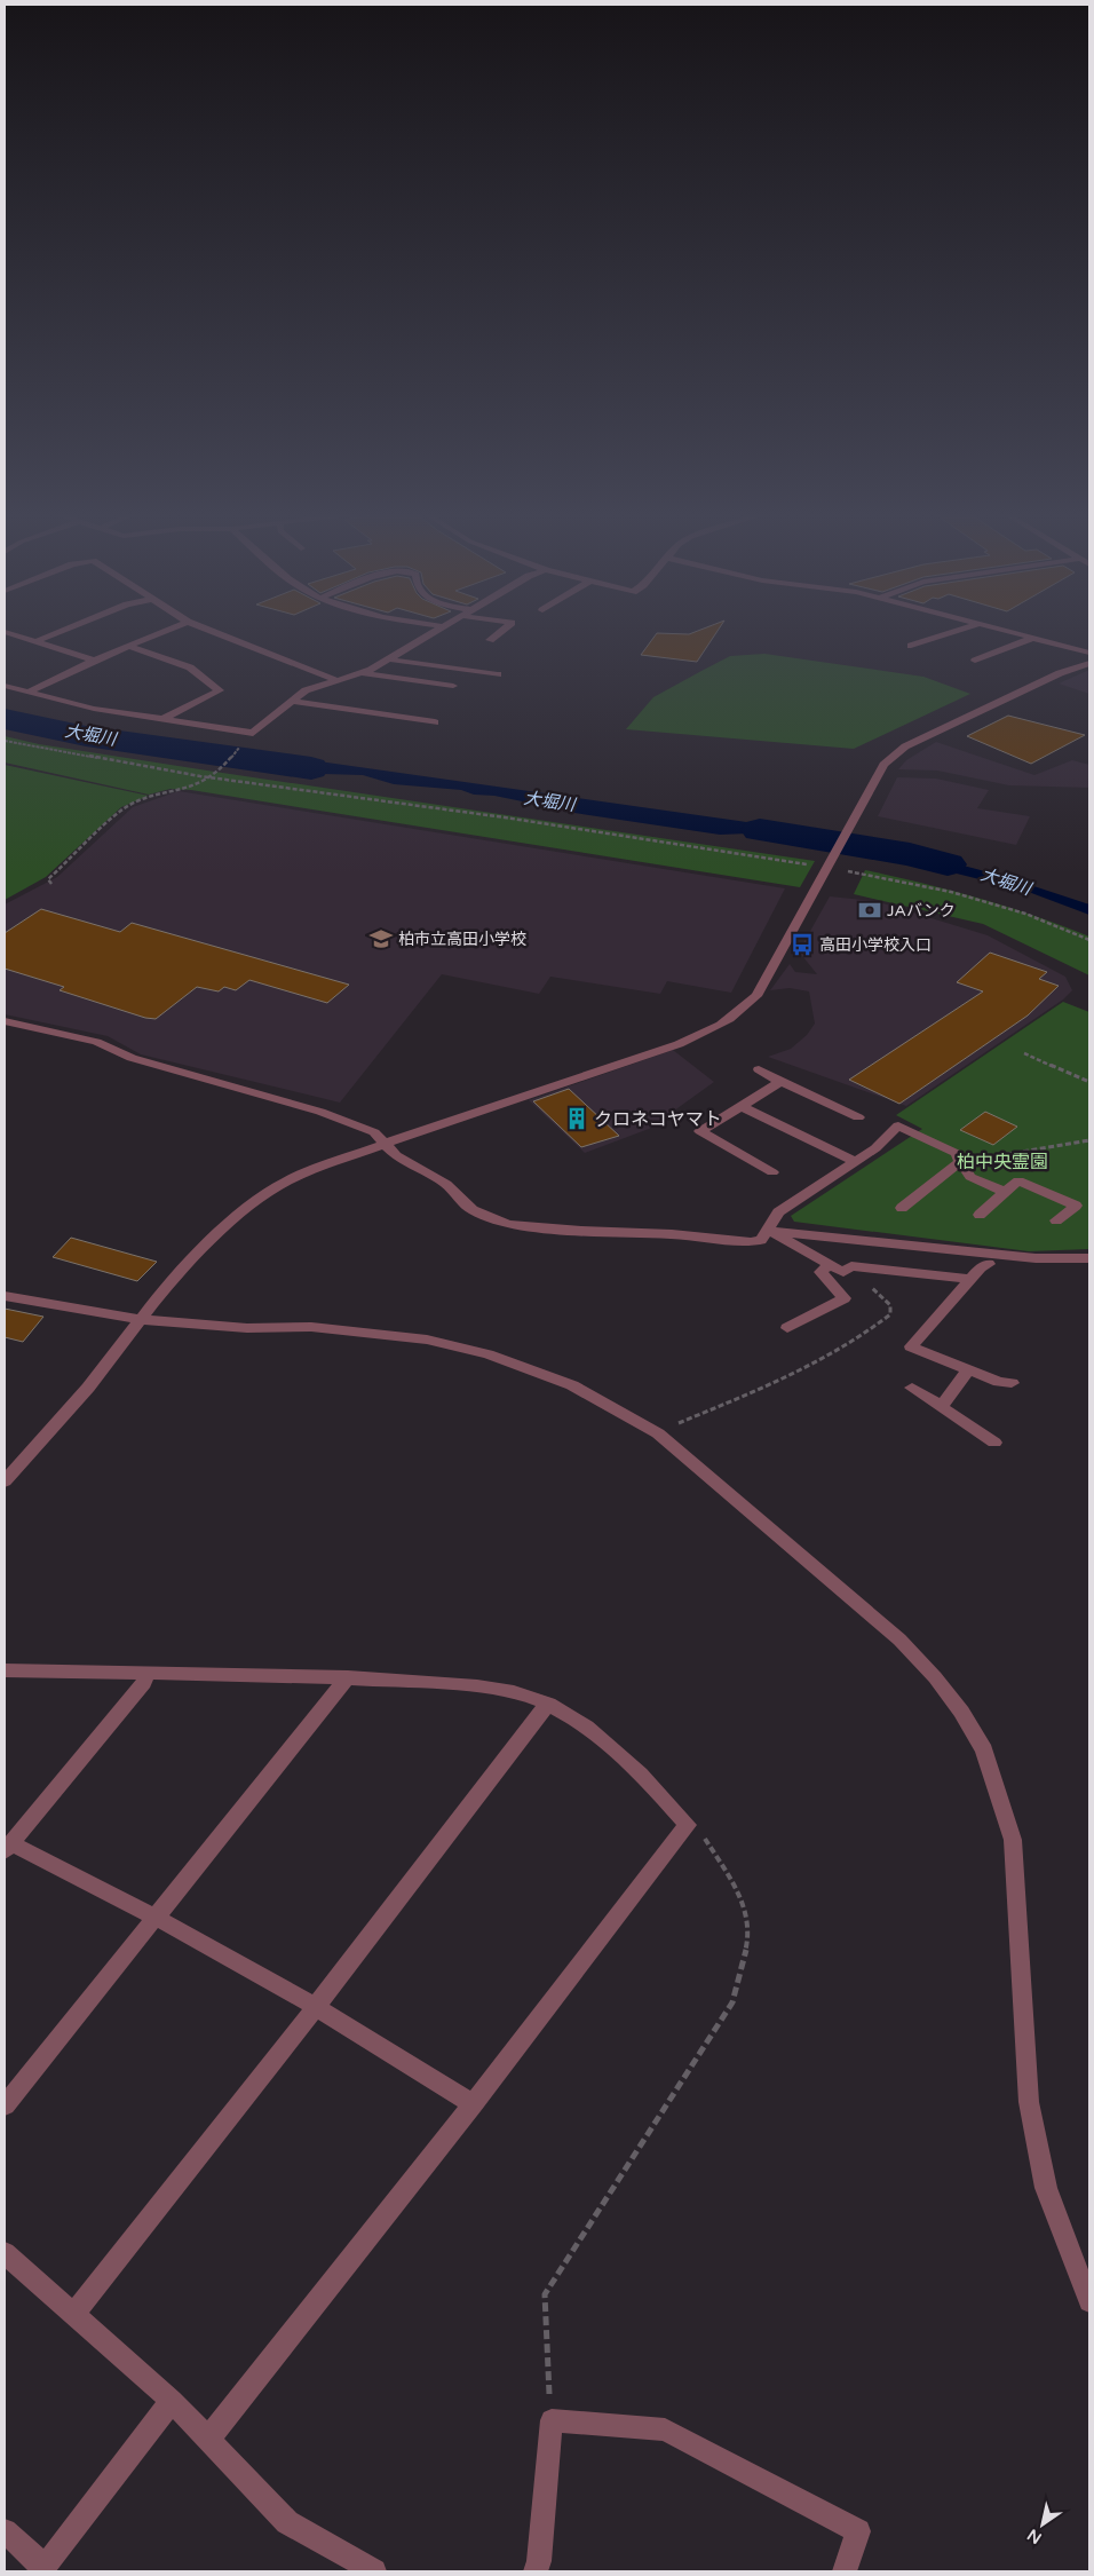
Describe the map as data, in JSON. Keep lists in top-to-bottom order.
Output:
{
  "water": ["大堀川"],
  "parks": ["柏中央霊園"],
  "places": {
    "bank": ["JAバンク"],
    "school or university": ["柏市立高田小学校"],
    "bus stop": ["高田小学校入口"],
    "building": ["クロネコヤマト"]
  },
  "north": "bottom left"
}
